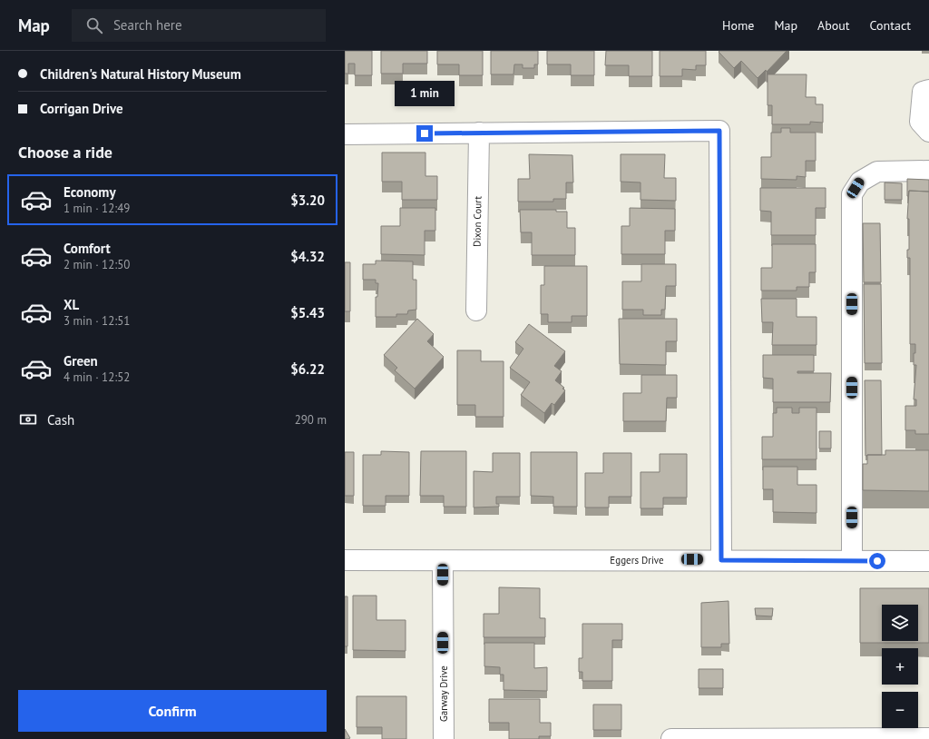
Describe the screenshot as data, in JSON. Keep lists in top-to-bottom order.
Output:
{
  "streets": {
    "street": ["Dixon Court", "Eggers Drive", "Garway Drive"]
  },
  "crossings": [
    ["Eggers Drive", "Garway Drive"]
  ],
  "page": {
    "header": "Map",
    "search": "Search here",
    "nav": [
      "Home",
      "Map",
      "About",
      "Contact"
    ],
    "banner": ["Children's Natural History Museum", "Corrigan Drive"],
    "bubble": "1 min",
    "heading": "Choose a ride",
    "list": [
      {
        "name": "Economy",
        "note": "1 min · 12:49",
        "value": "$3.20"
      },
      {
        "name": "Comfort",
        "note": "2 min · 12:50",
        "value": "$4.32"
      },
      {
        "name": "XL",
        "note": "3 min · 12:51",
        "value": "$5.43"
      },
      {
        "name": "Green",
        "note": "4 min · 12:52",
        "value": "$6.22"
      }
    ],
    "pay": ["Cash", "290 m"],
    "map_buttons": ["+", "−"],
    "buttons": "Confirm"
  }
}
